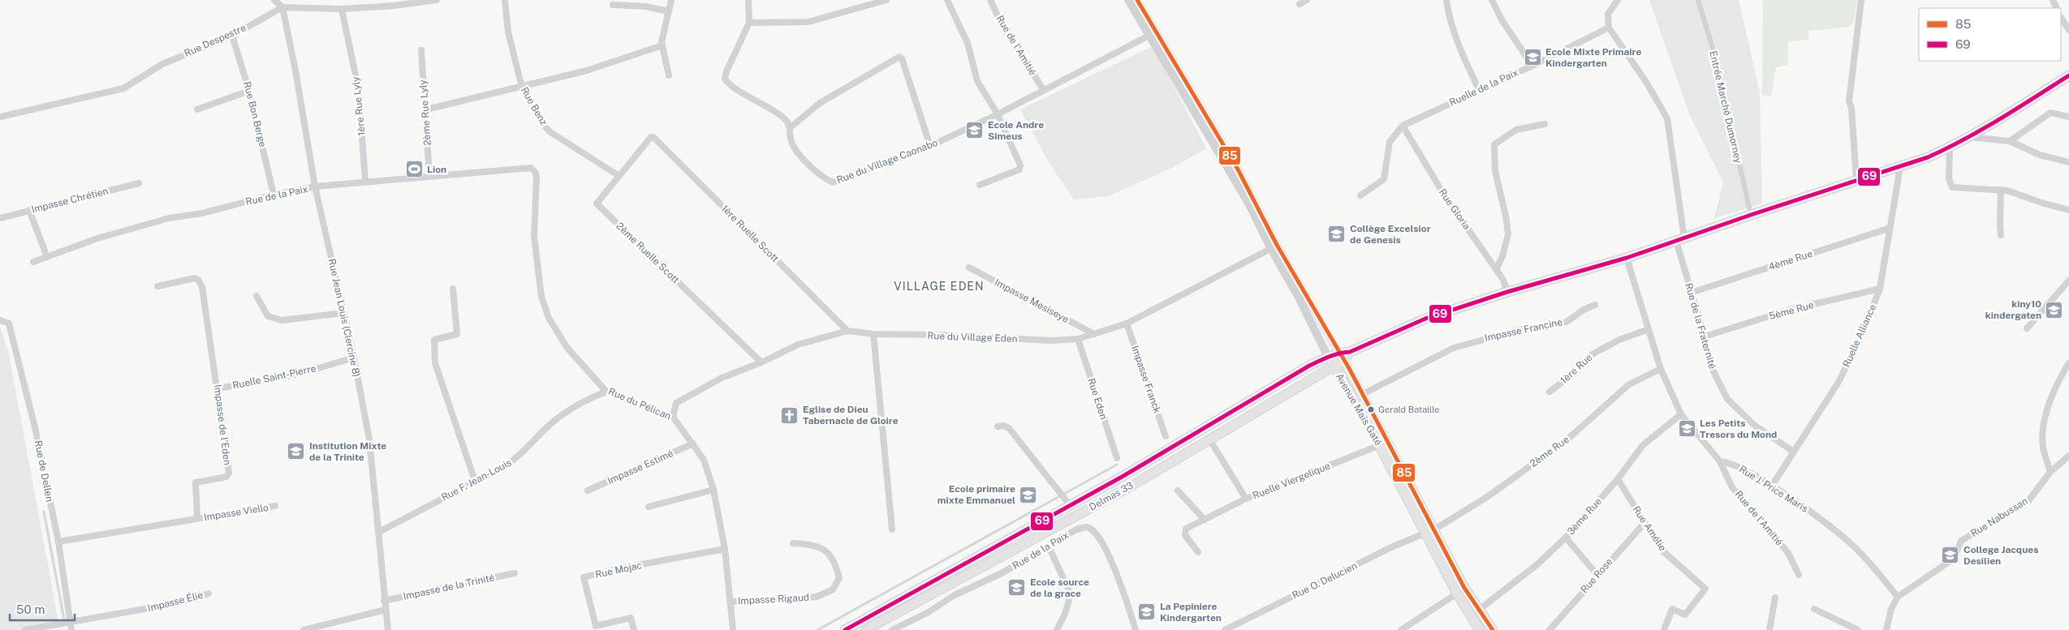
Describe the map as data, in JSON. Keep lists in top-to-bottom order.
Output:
{
  "streets": {
    "main road": ["Avenue Maïs Gaté", "Delmas 33"],
    "street": [
      "Rue Despestre",
      "Rue de l'Amitié",
      "Ruelle de la Paix",
      "1ère Rue Lyly",
      "Rue Benz",
      "Entrée Marché Dumorney",
      "2ème Rue Lyly",
      "Rue Bon Berge",
      "Rue du Village Caonabo",
      "Rue de la Paix",
      "Impasse Chrétien",
      "Rue Gloria",
      "1ère Ruelle Scott",
      "2ème Ruelle Scott",
      "4ème Rue",
      "Impasse Mesiseye",
      "5ème Rue",
      "Rue Jean Louis (Clercine 8)",
      "Rue de la Fraternité",
      "Impasse Francine",
      "Ruelle Alliance",
      "Rue du Village Eden",
      "1ère Rue",
      "Ruelle Saint-Pierre",
      "Impasse Franck",
      "Rue Eden",
      "Rue du Pélican",
      "Impasse de l'Eden",
      "2ème Rue",
      "Impasse Estimé",
      "Rue de Dellen",
      "Rue F. Jean-Louis",
      "Ruelle Viergelique",
      "Rue J. Price Maris",
      "Impasse Viello",
      "3ème Rue",
      "Rue Nabussan",
      "Rue Amélie",
      "Rue Mojac",
      "Rue Rose",
      "Rue O. Delucien",
      "Impasse de la Trinité",
      "Impasse Rigaud",
      "Impasse Élie"
    ]
  },
  "crossings": [
    ["Rue Despestre", "Rue Bon Berge"],
    ["Rue Despestre", "Rue Jean Louis (Clercine 8)"],
    ["Rue de l'Amitié", "Rue du Village Caonabo"],
    ["Rue de l'Amitié", "Rue J. Price Maris"],
    ["Ruelle de la Paix", "Rue Gloria"],
    ["Ruelle de la Paix", "Rue de la Fraternité"],
    ["1ère Rue Lyly", "Rue de la Paix"],
    ["Rue Benz", "2ème Ruelle Scott"],
    ["Entrée Marché Dumorney", "Delmas 33"],
    ["2ème Rue Lyly", "Rue de la Paix"],
    ["Rue Bon Berge", "Rue de la Paix"],
    ["Rue du Village Caonabo", "Avenue Maïs Gaté"],
    ["Rue de la Paix", "Rue Jean Louis (Clercine 8)"],
    ["Rue de la Paix", "Rue du Pélican"],
    ["Rue Gloria", "Delmas 33"],
    ["1ère Ruelle Scott", "2ème Ruelle Scott"],
    ["1ère Ruelle Scott", "Rue du Village Eden"],
    ["2ème Ruelle Scott", "Rue du Village Eden"],
    ["4ème Rue", "Rue de la Fraternité"],
    ["4ème Rue", "Ruelle Alliance"],
    ["Impasse Mesiseye", "Rue du Village Eden"],
    ["5ème Rue", "Rue de la Fraternité"],
    ["5ème Rue", "Ruelle Alliance"],
    ["Rue Jean Louis (Clercine 8)", "Ruelle Saint-Pierre"],
    ["Rue Jean Louis (Clercine 8)", "Rue F. Jean-Louis"],
    ["Rue Jean Louis (Clercine 8)", "Impasse de la Trinité"],
    ["Rue de la Fraternité", "Ruelle Alliance"],
    ["Rue de la Fraternité", "Delmas 33"],
    ["Impasse Francine", "Avenue Maïs Gaté"],
    ["Ruelle Alliance", "Rue J. Price Maris"],
    ["Ruelle Alliance", "Delmas 33"],
    ["Rue du Village Eden", "Impasse Franck"],
    ["Rue du Village Eden", "Rue Eden"],
    ["Rue du Village Eden", "Rue du Pélican"],
    ["Rue du Village Eden", "Avenue Maïs Gaté"],
    ["Ruelle Saint-Pierre", "Impasse de l'Eden"],
    ["Rue du Pélican", "Impasse Estimé"],
    ["Rue du Pélican", "Rue F. Jean-Louis"],
    ["Rue du Pélican", "Rue Mojac"],
    ["Rue du Pélican", "Impasse Rigaud"],
    ["Avenue Maïs Gaté", "2ème Rue"],
    ["Avenue Maïs Gaté", "Ruelle Viergelique"],
    ["Avenue Maïs Gaté", "Delmas 33"],
    ["Avenue Maïs Gaté", "3ème Rue"],
    ["Avenue Maïs Gaté", "Rue O. Delucien"],
    ["Impasse de l'Eden", "Impasse Viello"],
    ["2ème Rue", "Rue O. Delucien"],
    ["Rue de Dellen", "Impasse Élie"],
    ["Ruelle Viergelique", "Delmas 33"],
    ["Rue J. Price Maris", "Rue Nabussan"],
    ["3ème Rue", "Rue Amélie"],
    ["Rue Amélie", "Rue Rose"]
  ],
  "districts": ["VILLAGE EDEN"],
  "places": {
    "school or university": [
      "Ecole Mixte Primaire Kindergarten",
      "Ecole Andre Simeus",
      "Collège Excelsior de Genesis",
      "kiny10 kindergaten",
      "Les Petits Tresors du Mond",
      "Institution Mixte de la Trinite",
      "Ecole primaire mixte Emmanuel",
      "College Jacques Desilien",
      "Ecole source de la grace",
      "La Pepiniere Kindergarten"
    ],
    "sports": ["Lion"],
    "other": ["Gerald Bataille"],
    "church": ["Eglise de Dieu Tabernacle de Gloire"]
  },
  "lines": ["transit line 85", "transit line 69"],
  "legend": ["85", "69"],
  "scale_bar": "50 m"
}
